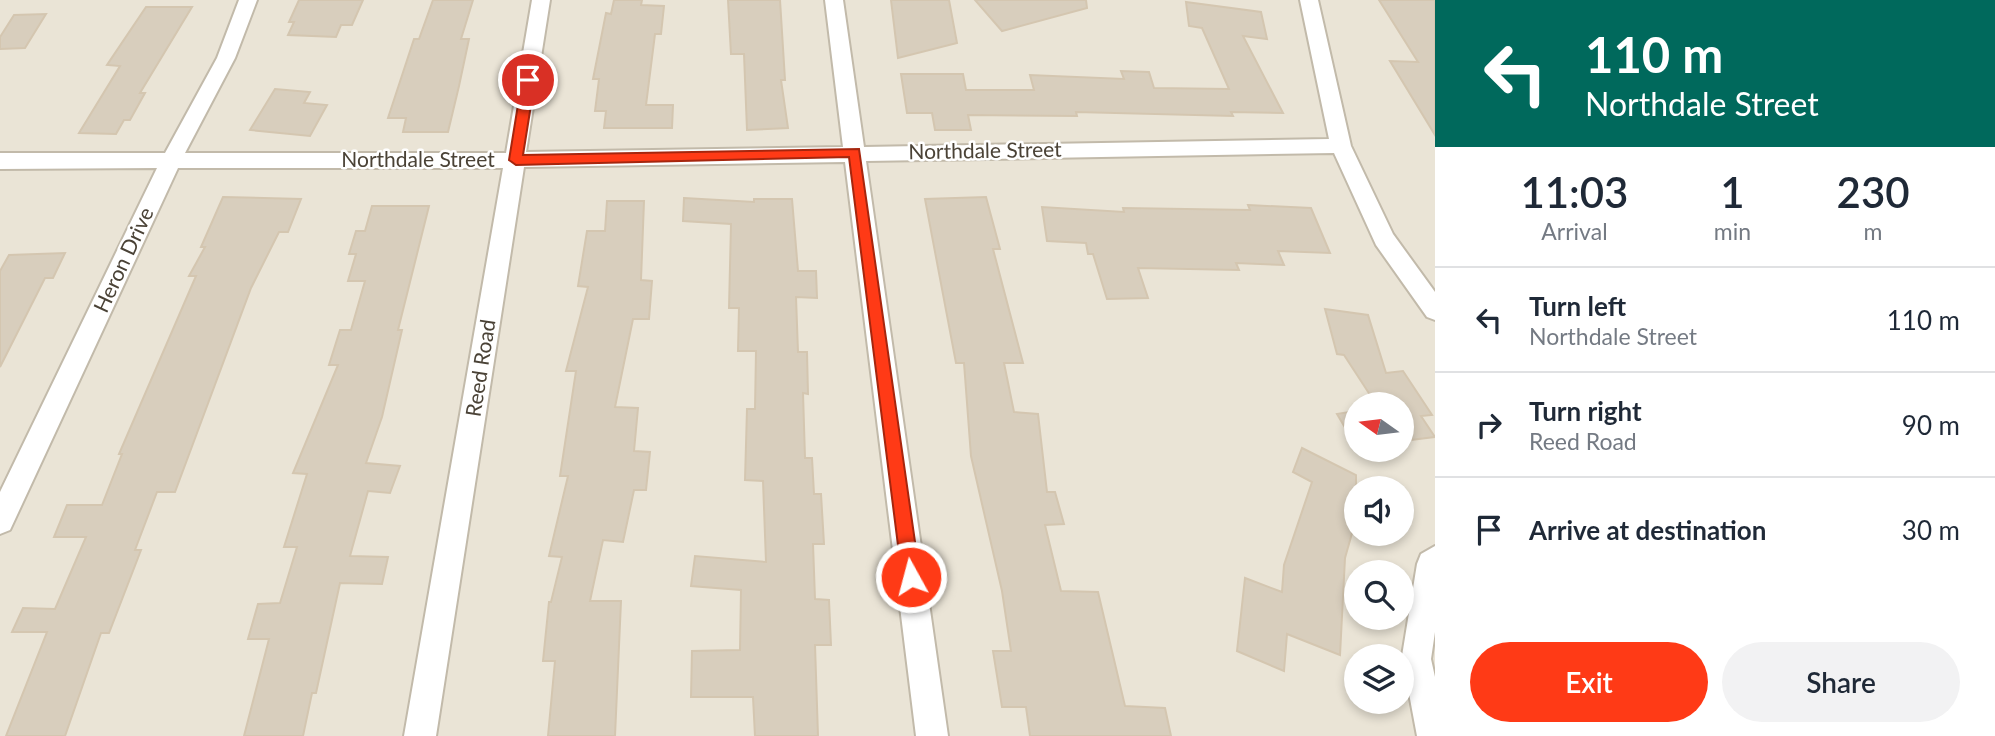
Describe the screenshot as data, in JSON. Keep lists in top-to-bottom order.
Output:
{
  "streets": {
    "street": ["Northdale Street", "Heron Drive", "Reed Road"]
  },
  "crossings": [
    ["Northdale Street", "Heron Drive"],
    ["Northdale Street", "Reed Road"]
  ],
  "north": "left",
  "page": {
    "turn": ["110 m", "Northdale Street"],
    "eta": [
      "11:03",
      "Arrival",
      "1",
      "min",
      "230",
      "m"
    ],
    "list": [
      {
        "name": "Turn left",
        "note": "Northdale Street",
        "value": "110 m"
      },
      {
        "name": "Turn right",
        "note": "Reed Road",
        "value": "90 m"
      },
      {
        "name": "Arrive at destination",
        "value": "30 m"
      }
    ],
    "buttons": ["Exit", "Share"]
  }
}
